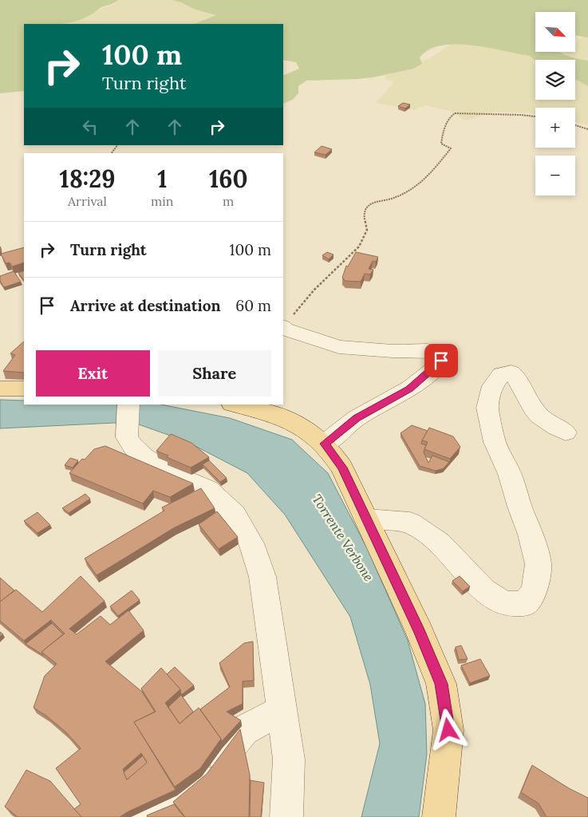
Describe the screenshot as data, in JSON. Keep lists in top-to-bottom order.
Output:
{
  "water": ["Torrente Verbone"],
  "north": "bottom right",
  "page": {
    "map_buttons": ["+", "−"],
    "turn": ["100 m", "Turn right"],
    "eta": [
      "18:29",
      "Arrival",
      "1",
      "min",
      "160",
      "m"
    ],
    "list": [
      {
        "name": "Turn right",
        "value": "100 m"
      },
      {
        "name": "Arrive at destination",
        "value": "60 m"
      }
    ],
    "buttons": ["Exit", "Share"]
  }
}
